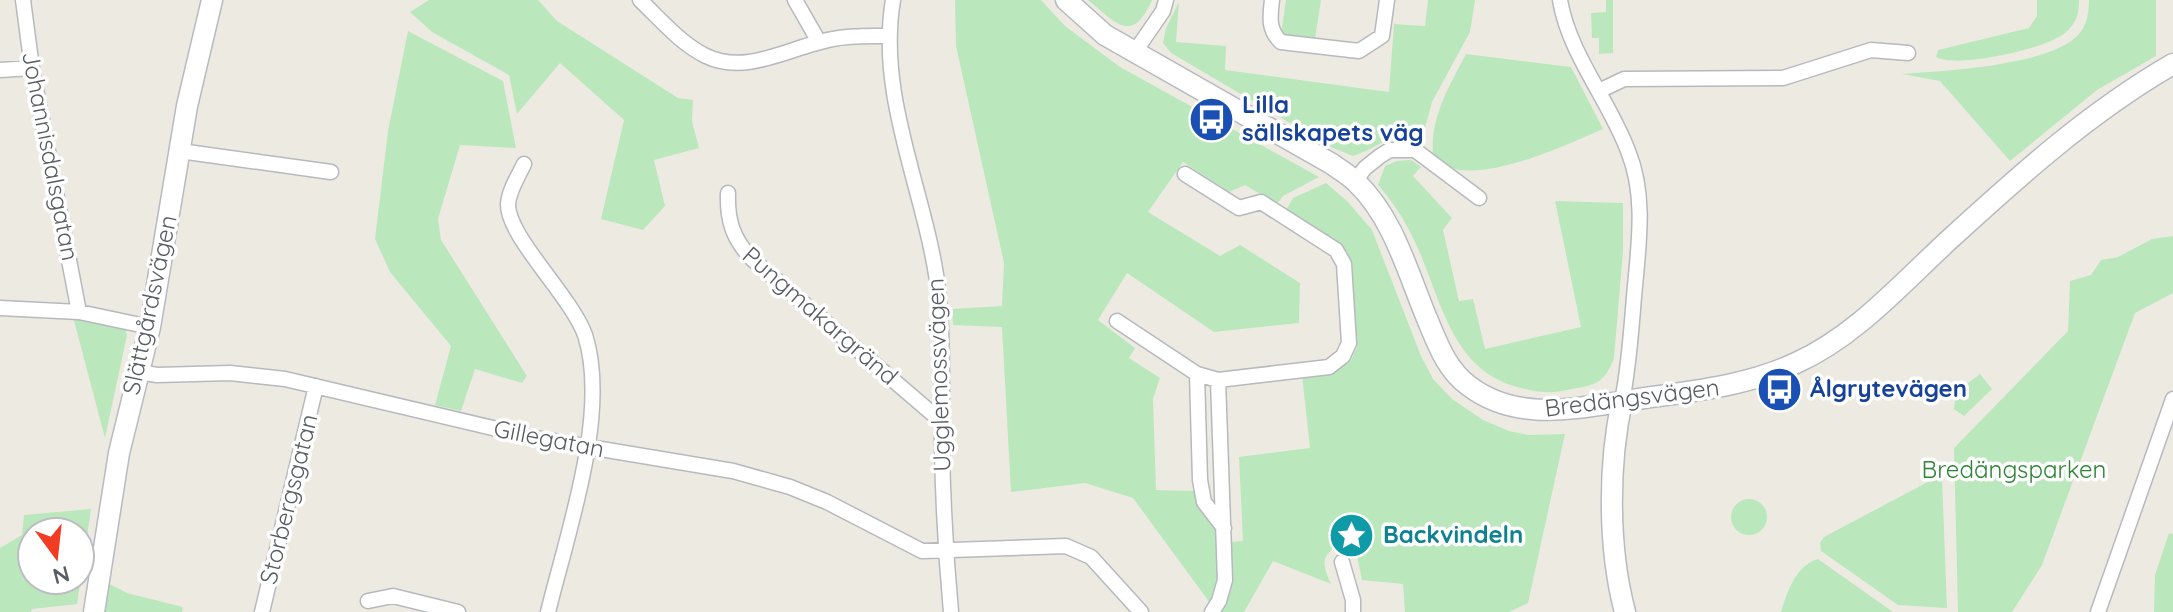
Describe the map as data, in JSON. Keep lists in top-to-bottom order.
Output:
{
  "streets": {
    "street": [
      "Johannisdalsgatan",
      "Slättgårdsvägen",
      "Pungmakargränd",
      "Ugglemossvägen",
      "Bredängsvägen",
      "Gillegatan",
      "Storbergsgatan"
    ]
  },
  "crossings": [
    ["Slättgårdsvägen", "Gillegatan"],
    ["Pungmakargränd", "Ugglemossvägen"],
    ["Ugglemossvägen", "Gillegatan"],
    ["Gillegatan", "Storbergsgatan"]
  ],
  "parks": ["Bredängsparken"],
  "places": {
    "bus stop": ["Lilla sällskapets väg", "Ålgrytevägen"],
    "place": ["Backvindeln"]
  },
  "north": "bottom"
}
